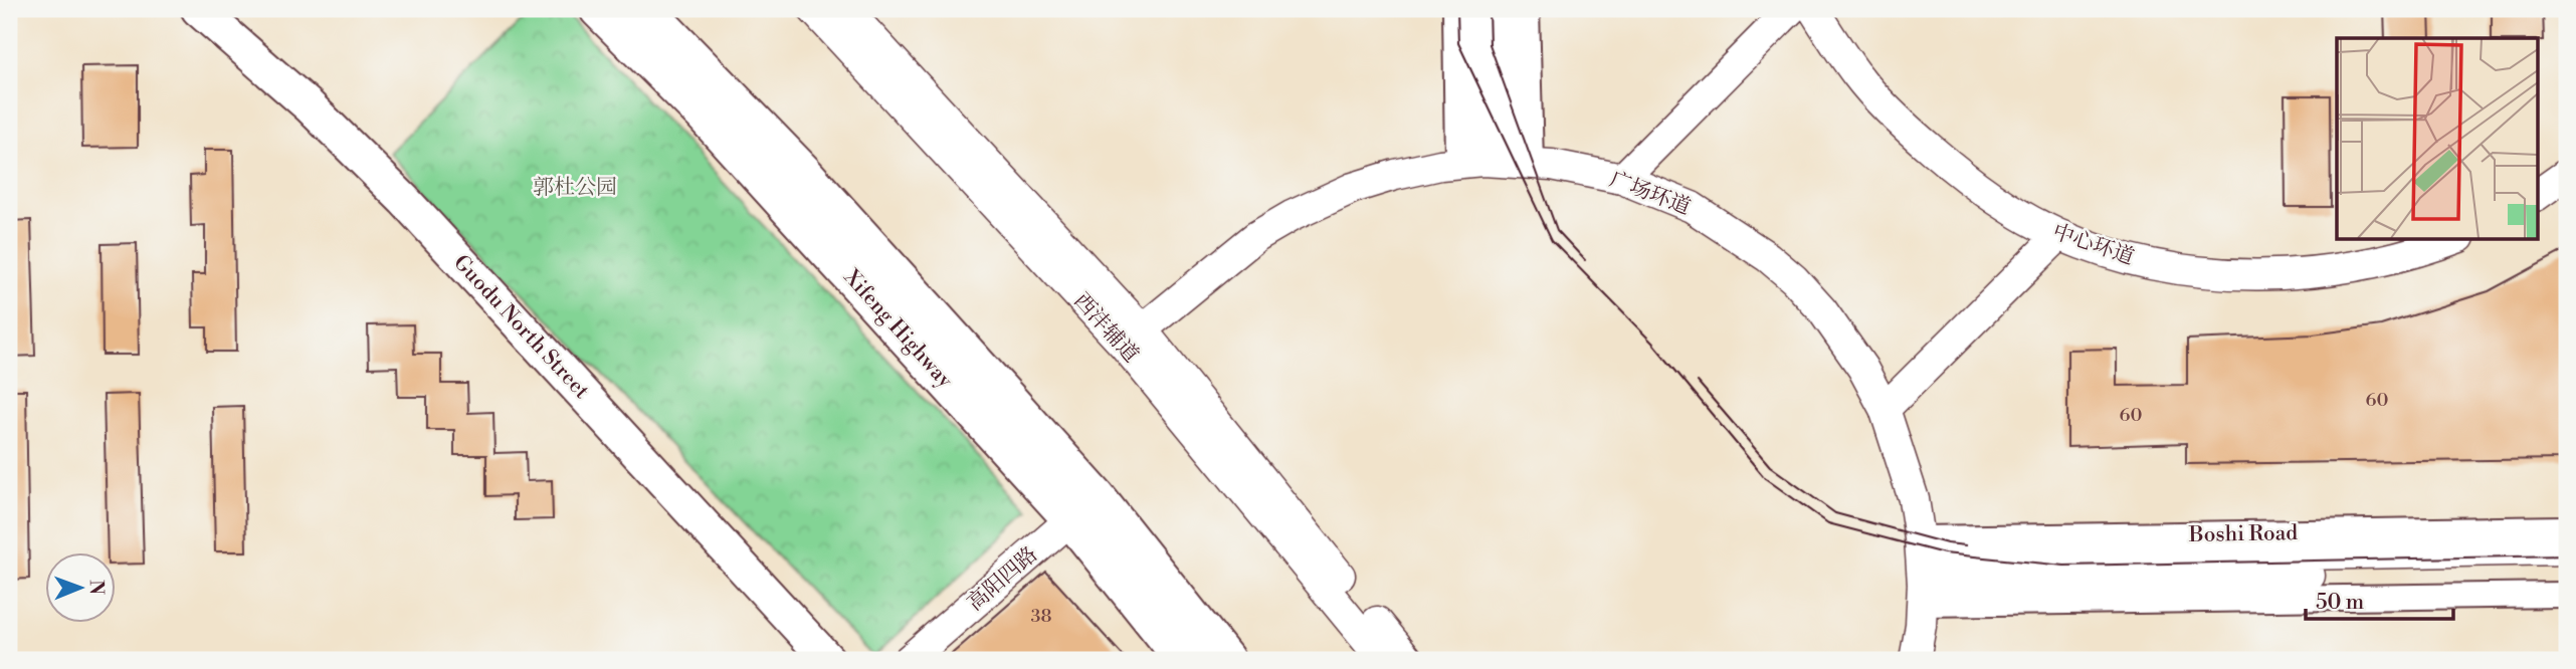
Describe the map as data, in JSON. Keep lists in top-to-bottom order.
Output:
{
  "streets": {
    "highway": ["Xifeng Highway"],
    "main road": ["Guodu North Street"],
    "street": [
      "广场环道",
      "中心环道",
      "西沣辅道",
      "Boshi Road",
      "高阳四路"
    ]
  },
  "crossings": [
    ["广场环道", "西沣辅道"],
    ["广场环道", "Boshi Road"],
    ["Xifeng Highway", "高阳四路"]
  ],
  "parks": ["郭杜公园"],
  "house_numbers": ["60", "60", "38"],
  "scale_bar": "50 m",
  "north": "right"
}
